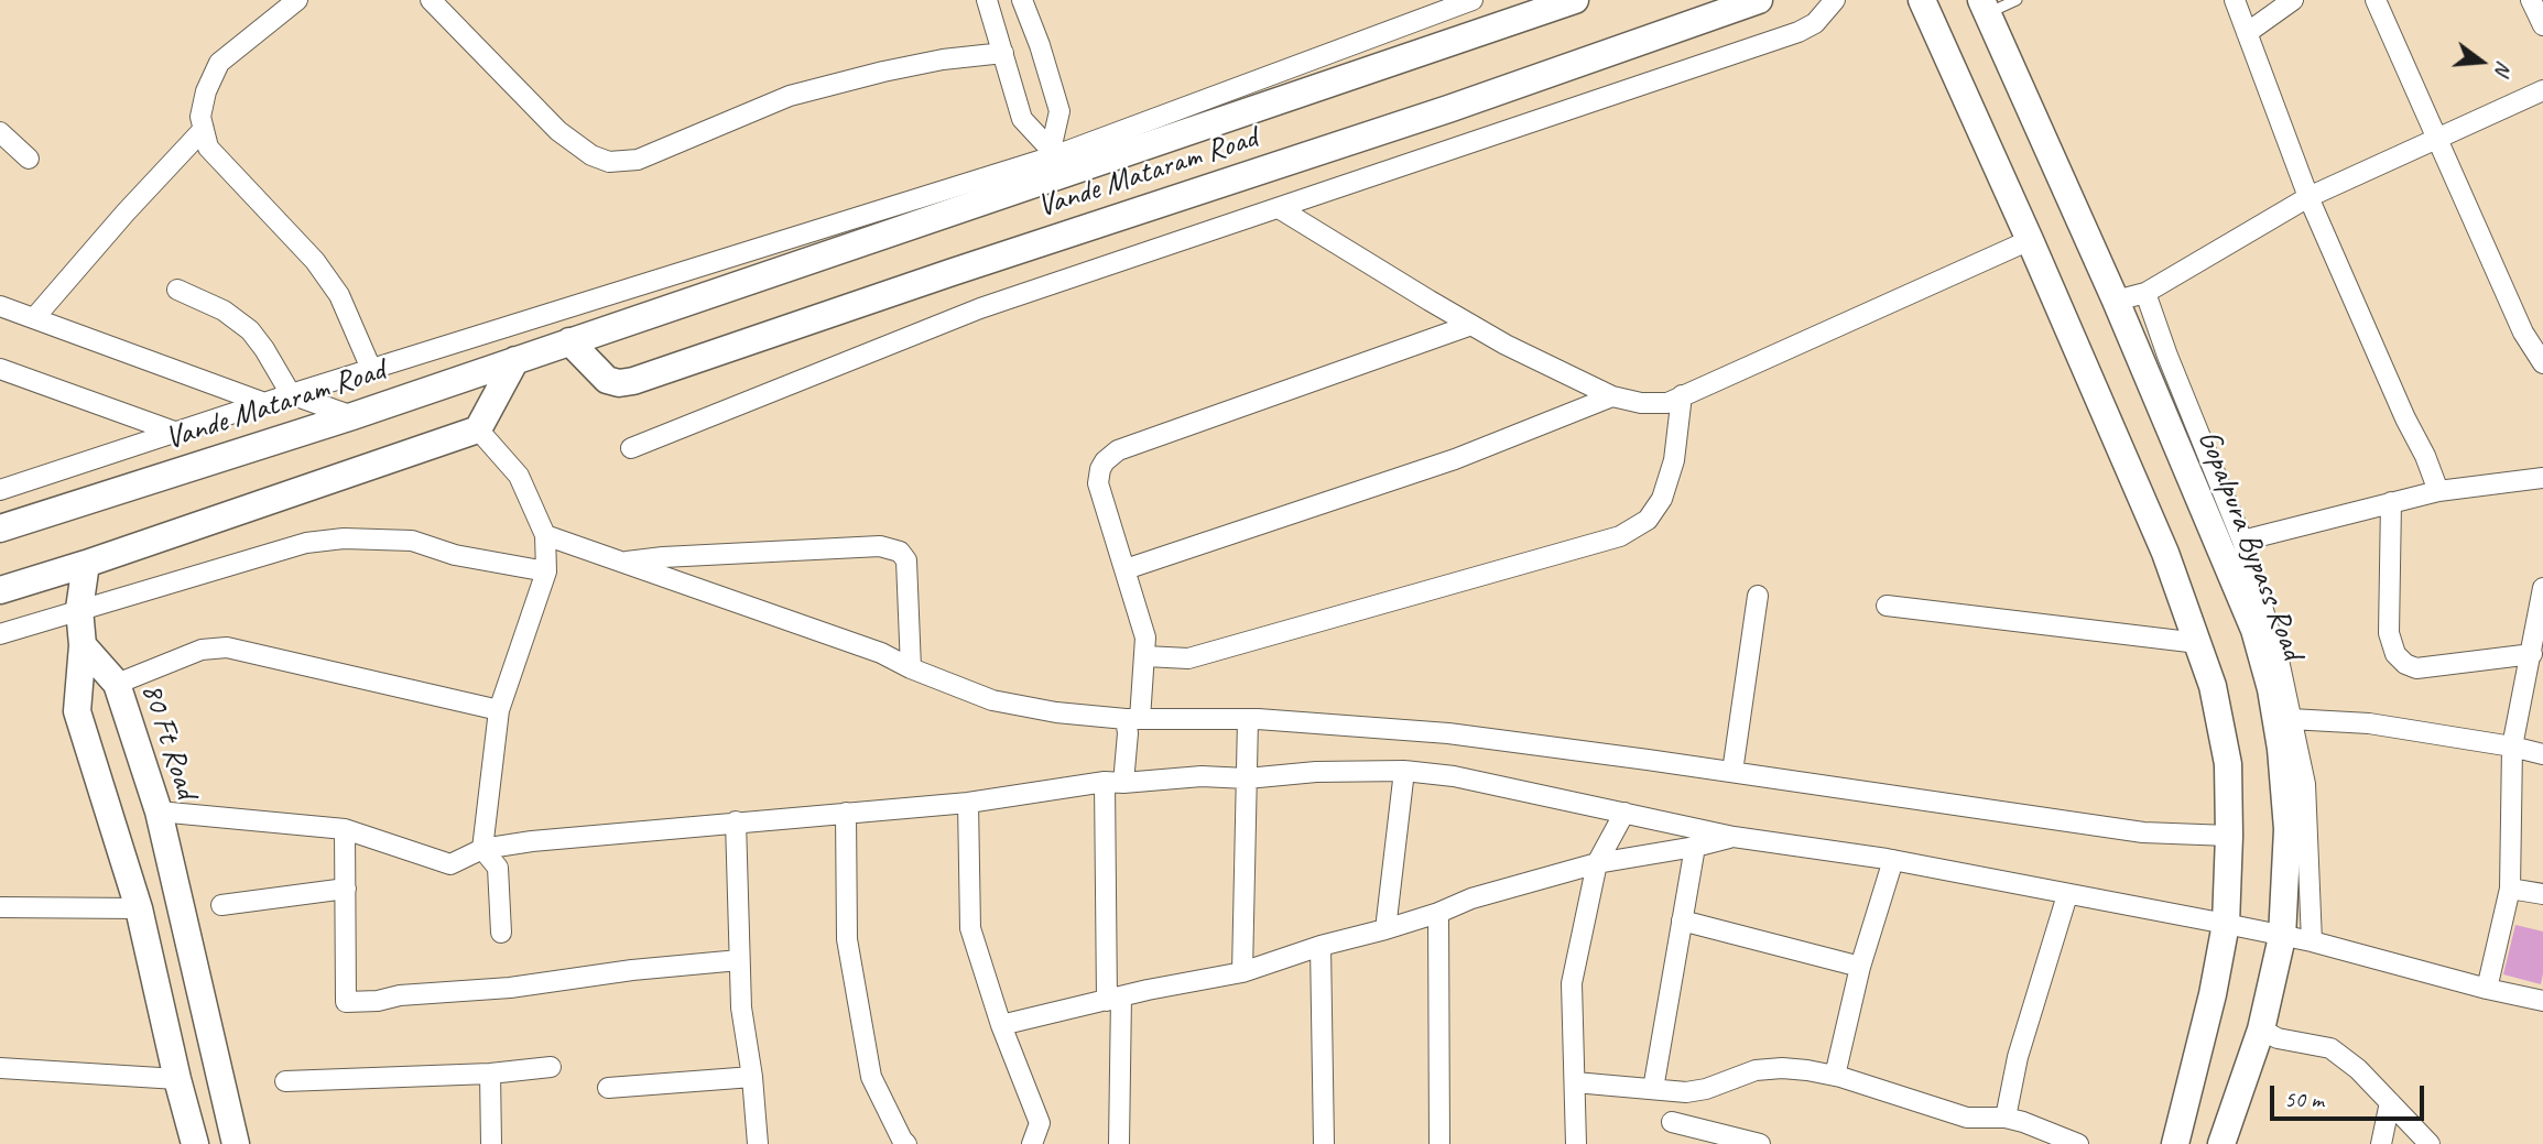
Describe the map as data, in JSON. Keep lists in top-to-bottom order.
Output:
{
  "streets": {
    "main road": ["Vande Mataram Road", "Gopalpura Bypass Road", "80 Ft Road"]
  },
  "scale_bar": "50 m",
  "north": "right"
}
